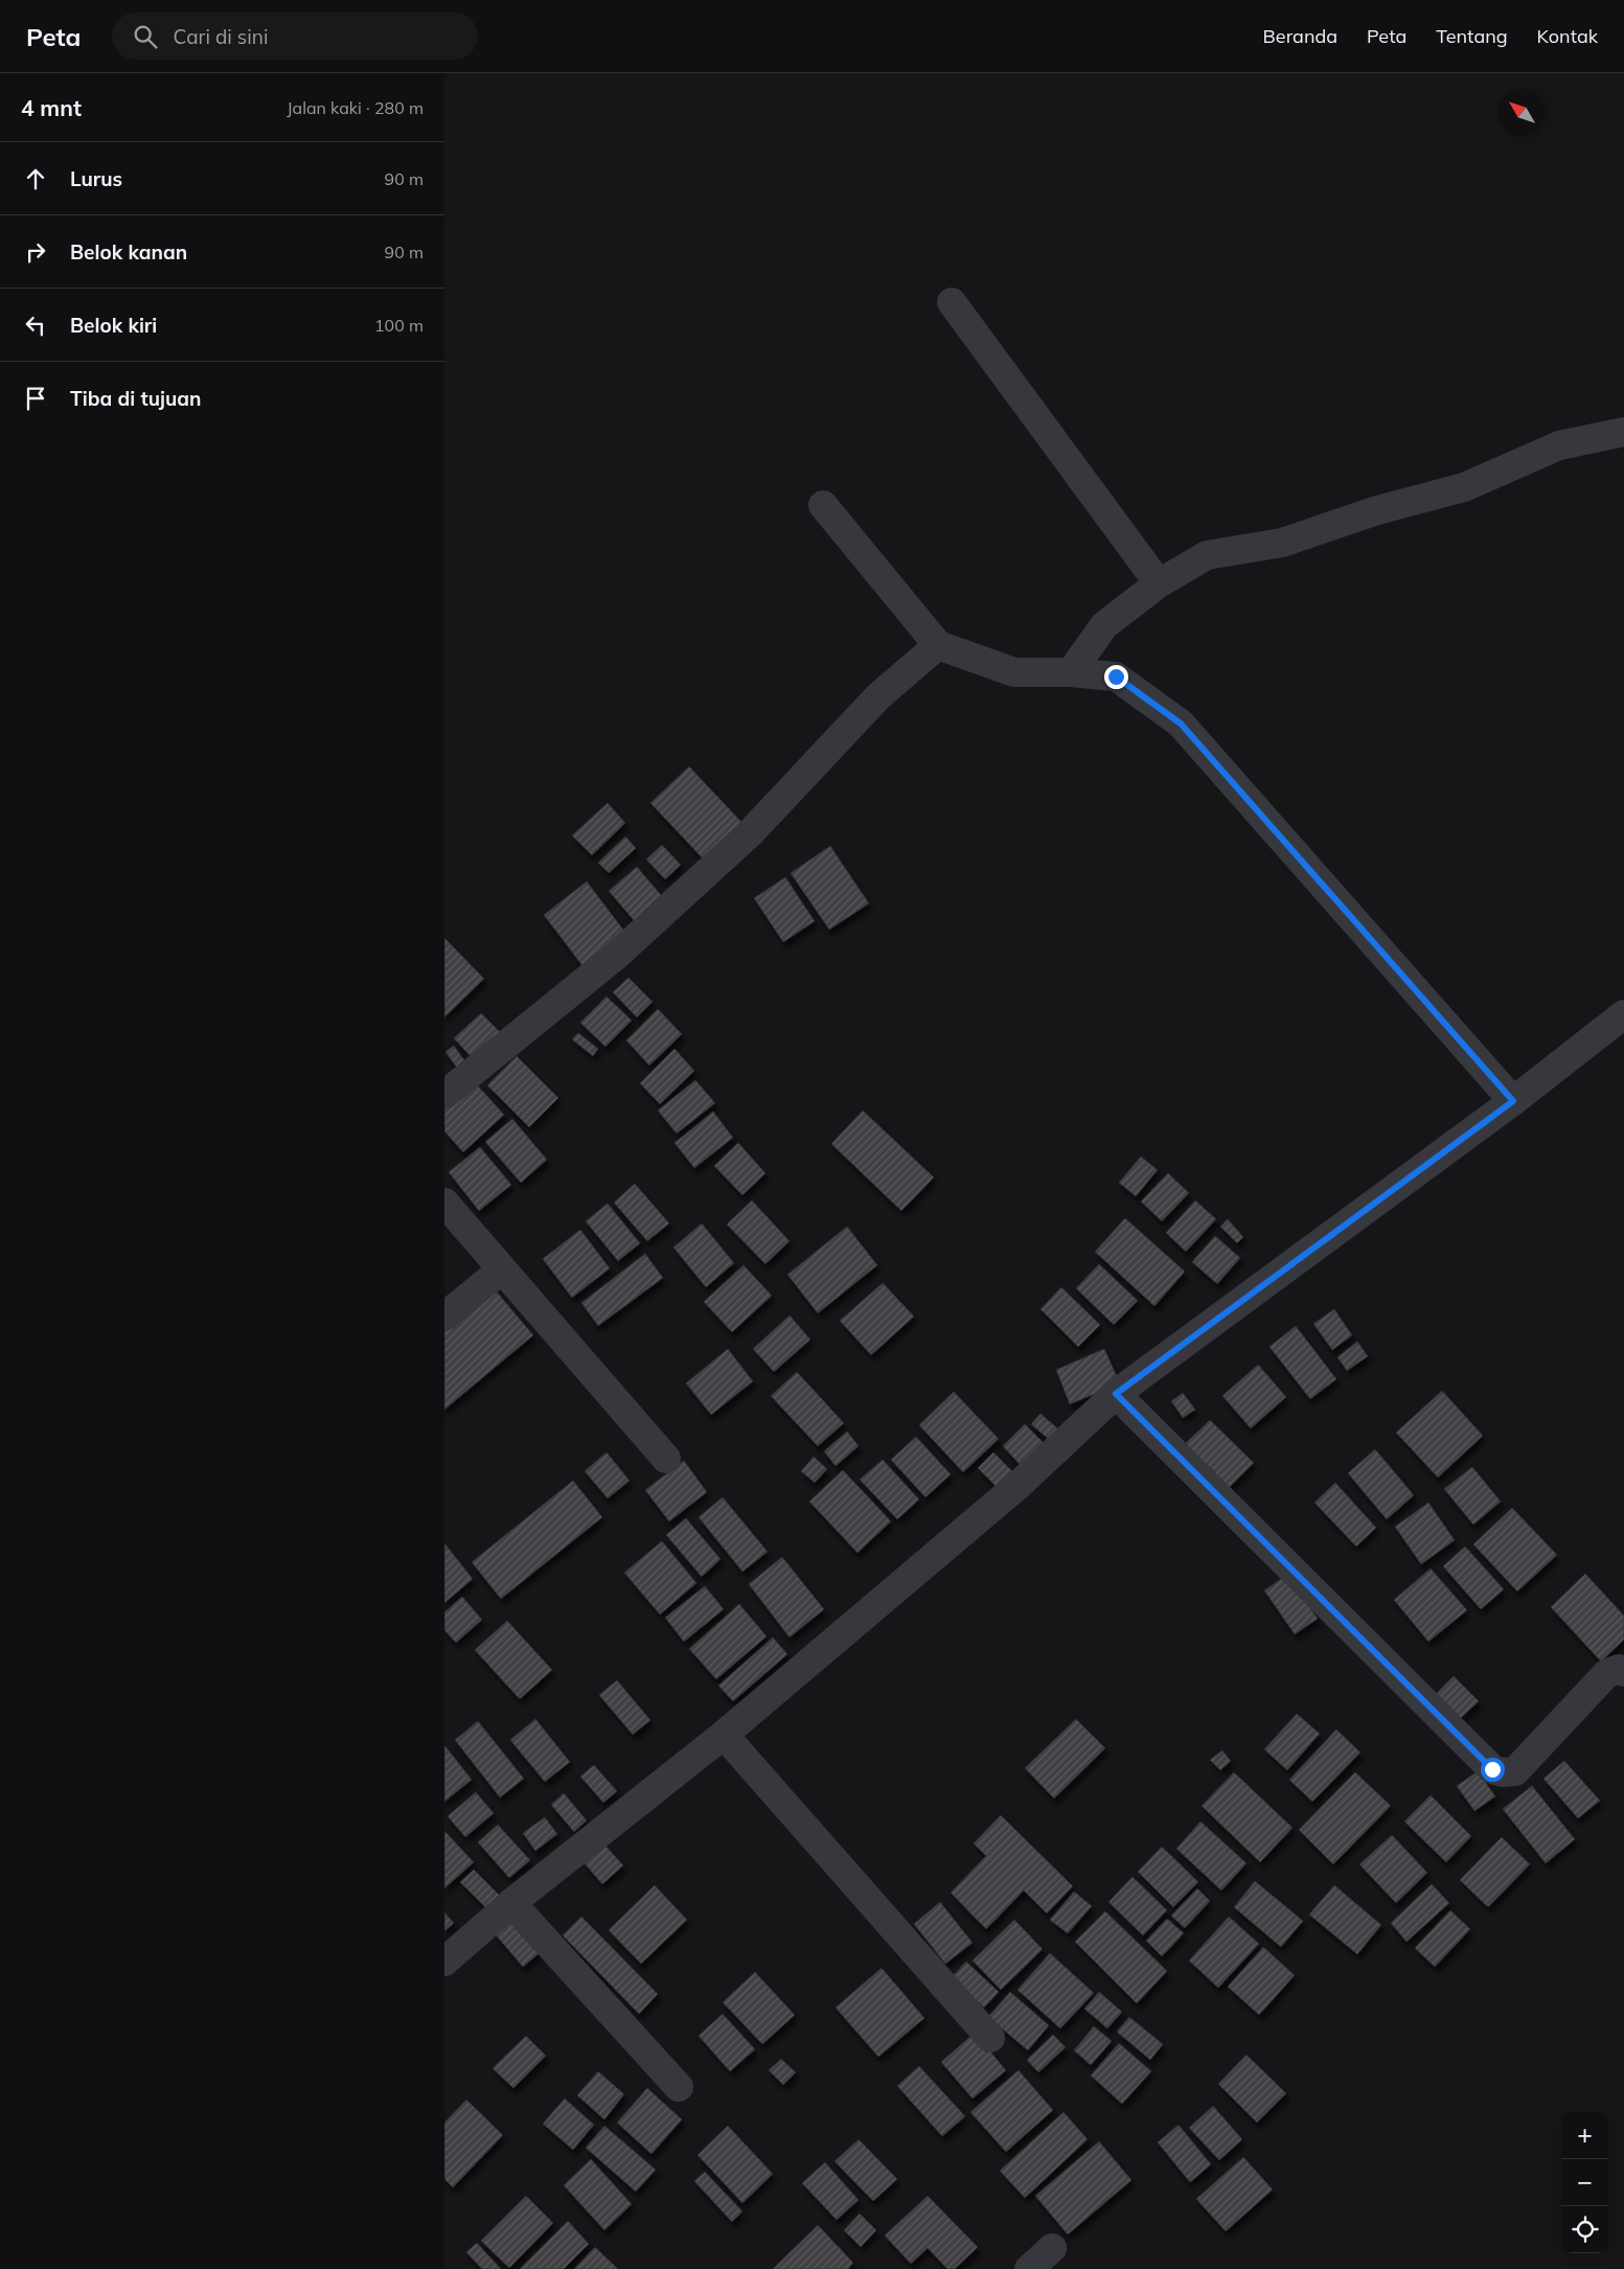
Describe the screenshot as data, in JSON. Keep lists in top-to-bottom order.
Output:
{
  "north": "top left",
  "page": {
    "header": "Peta",
    "search": "Cari di sini",
    "nav": [
      "Beranda",
      "Peta",
      "Tentang",
      "Kontak"
    ],
    "heading": ["4 mnt", "Jalan kaki · 280 m"],
    "list": [
      ["Lurus", "90 m"],
      ["Belok kanan", "90 m"],
      ["Belok kiri", "100 m"],
      "Tiba di tujuan"
    ],
    "map_buttons": ["+", "−"]
  }
}
